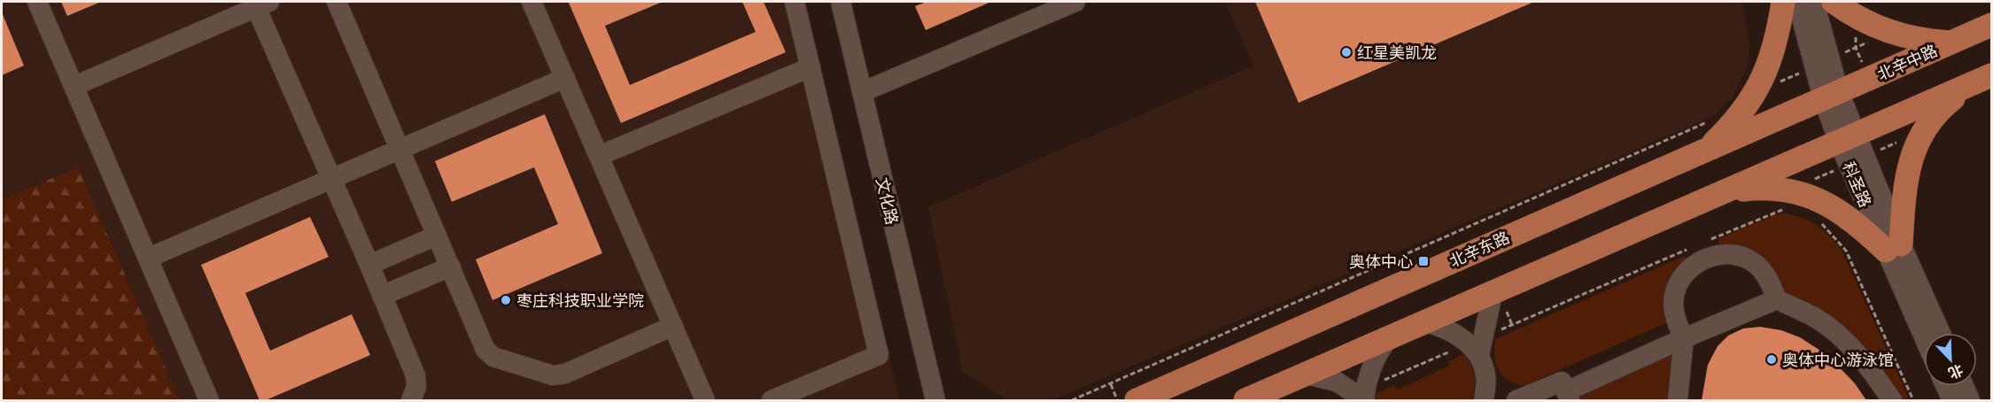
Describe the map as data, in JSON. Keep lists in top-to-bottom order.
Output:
{
  "streets": {
    "main road": ["北辛中路", "北辛东路"],
    "street": ["科圣路", "文化路"]
  },
  "crossings": [
    ["北辛中路", "科圣路"],
    ["北辛中路", "北辛东路"],
    ["科圣路", "北辛东路"]
  ],
  "places": {
    "other": ["红星美凯龙", "枣庄科技职业学院", "奥体中心游泳馆"],
    "transit": ["奥体中心"]
  },
  "north": "bottom right"
}
